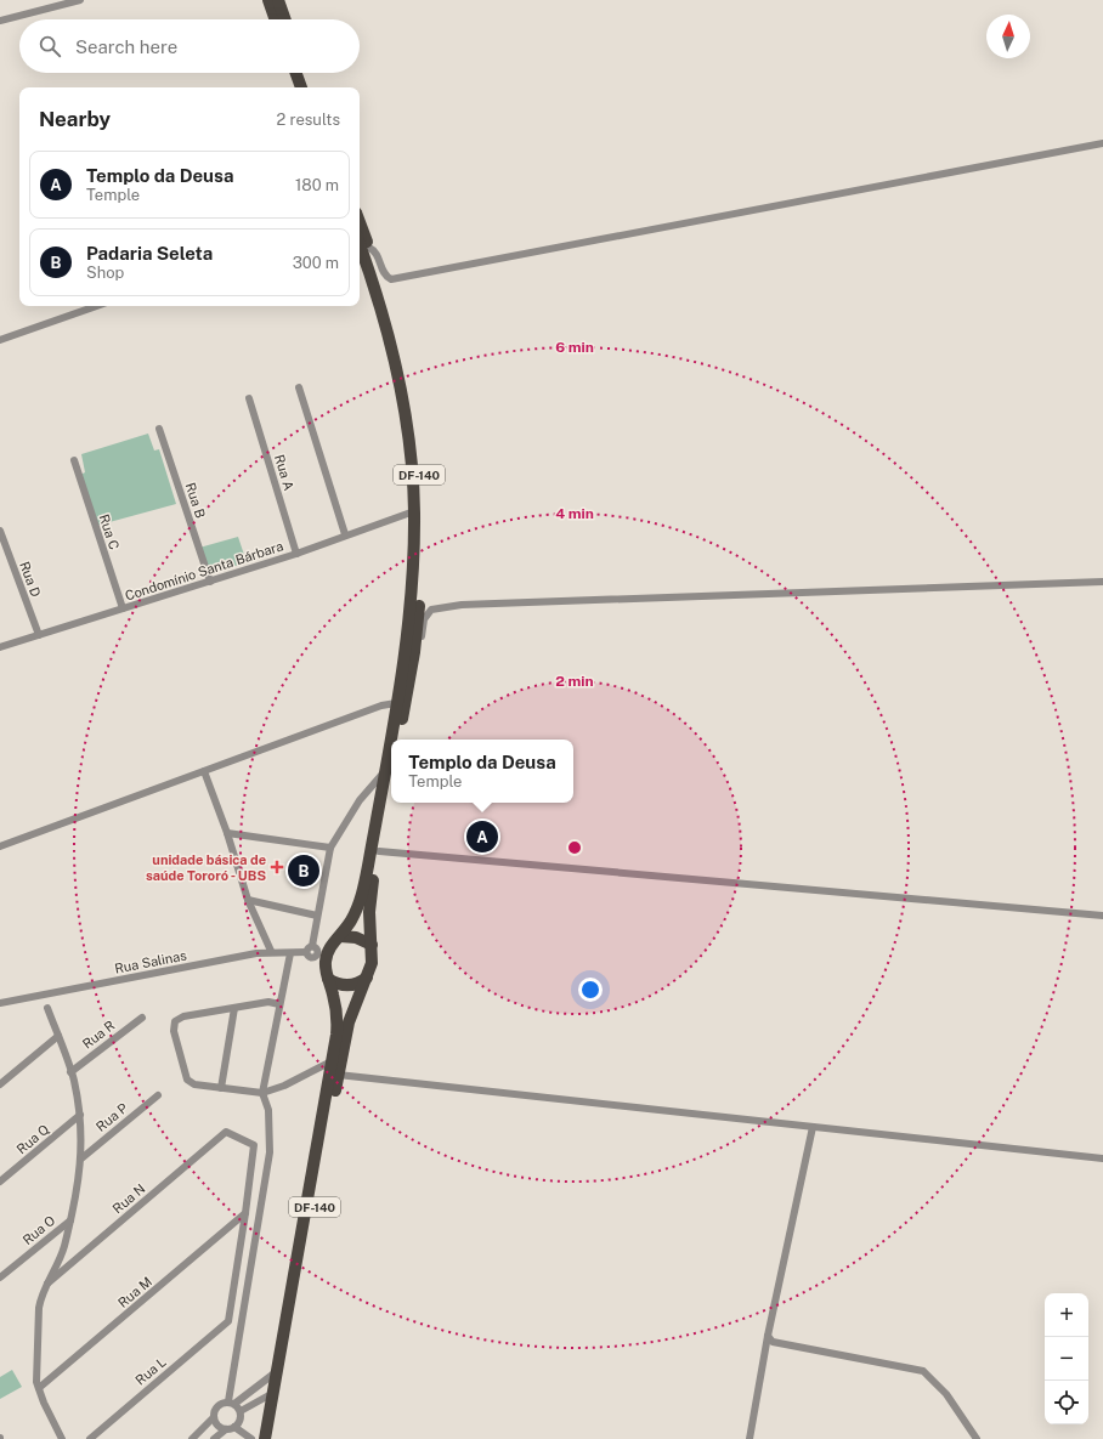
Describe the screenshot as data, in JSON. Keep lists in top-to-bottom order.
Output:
{
  "streets": {
    "main road": ["DF-140"],
    "street": [
      "Rua A",
      "Rua B",
      "Rua C",
      "Condomínio Santa Bárbara",
      "Rua D",
      "Rua Salinas",
      "Rua R",
      "Rua P",
      "Rua Q",
      "Rua N",
      "Rua O",
      "Rua M",
      "Rua L"
    ]
  },
  "crossings": [
    ["Rua A", "Condomínio Santa Bárbara"],
    ["DF-140", "Condomínio Santa Bárbara"],
    ["DF-140", "Rua Salinas"],
    ["Rua B", "Condomínio Santa Bárbara"],
    ["Rua C", "Condomínio Santa Bárbara"],
    ["Condomínio Santa Bárbara", "Rua D"],
    ["Rua N", "Rua M"],
    ["Rua N", "Rua L"],
    ["Rua M", "Rua L"]
  ],
  "places": {
    "health": ["unidade básica de saúde Tororó - UBS"]
  },
  "north": "top",
  "page": {
    "search": "Search here",
    "heading": ["Nearby", "2 results"],
    "list": [
      {
        "mark": "A",
        "name": "Templo da Deusa",
        "note": "Temple",
        "value": "180 m"
      },
      {
        "mark": "B",
        "name": "Padaria Seleta",
        "note": "Shop",
        "value": "300 m"
      }
    ],
    "popup": ["Templo da Deusa", "Temple"],
    "pins": ["A", "B"],
    "map_buttons": ["+", "−"]
  },
  "rings": ["6 min", "4 min", "2 min"]
}
